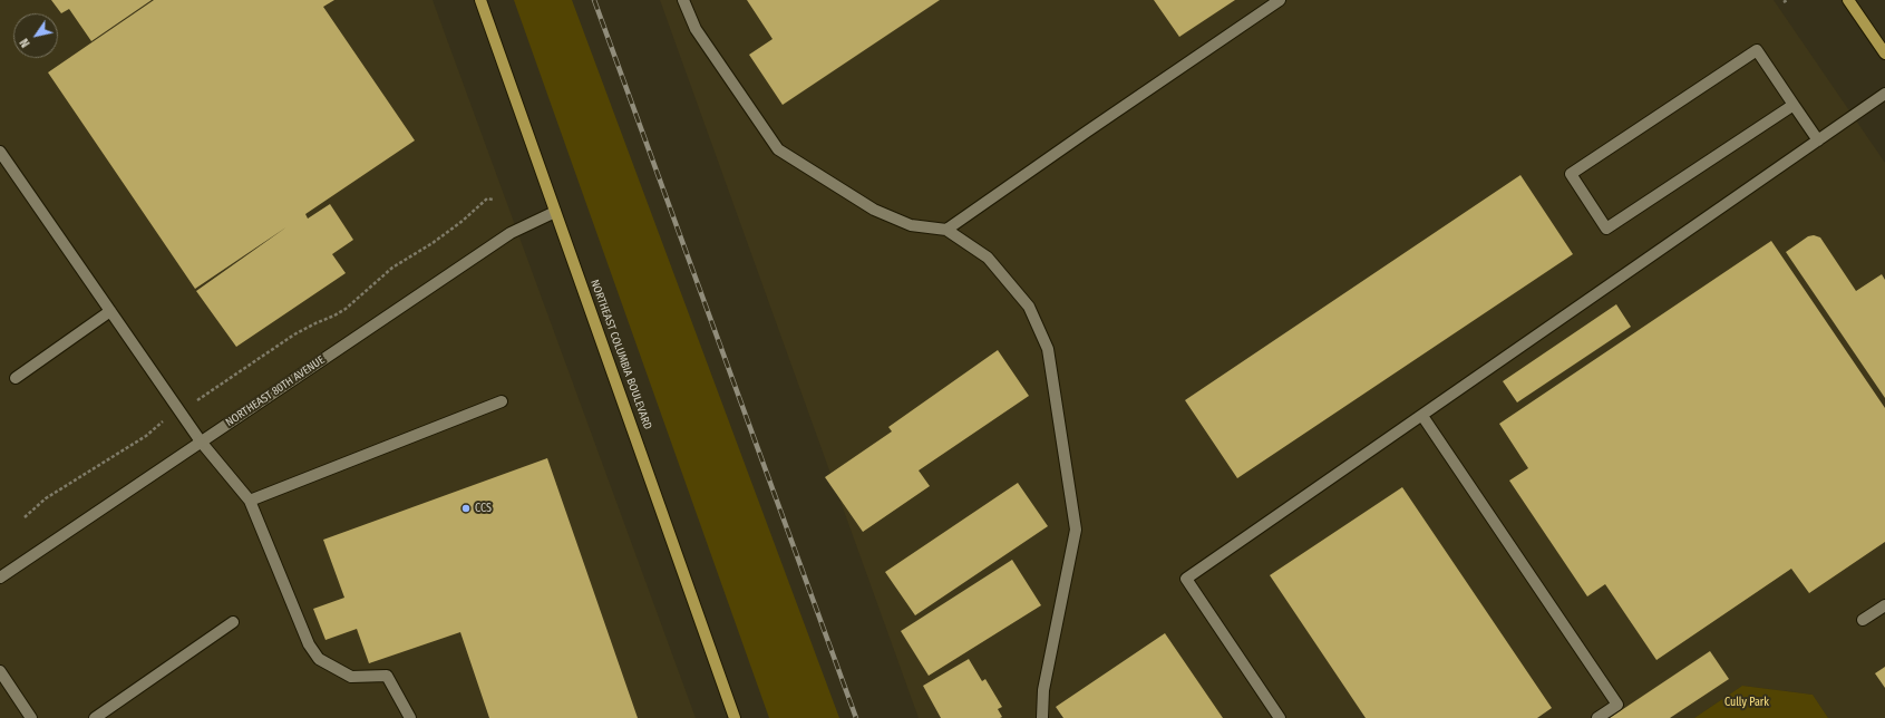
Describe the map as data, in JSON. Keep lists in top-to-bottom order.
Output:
{
  "streets": {
    "main road": ["NORTHEAST COLUMBIA BOULEVARD"],
    "street": ["NORTHEAST 80TH AVENUE"]
  },
  "crossings": [
    ["NORTHEAST COLUMBIA BOULEVARD", "NORTHEAST 80TH AVENUE"]
  ],
  "parks": ["Cully Park"],
  "places": ["CCS"],
  "north": "bottom left"
}
